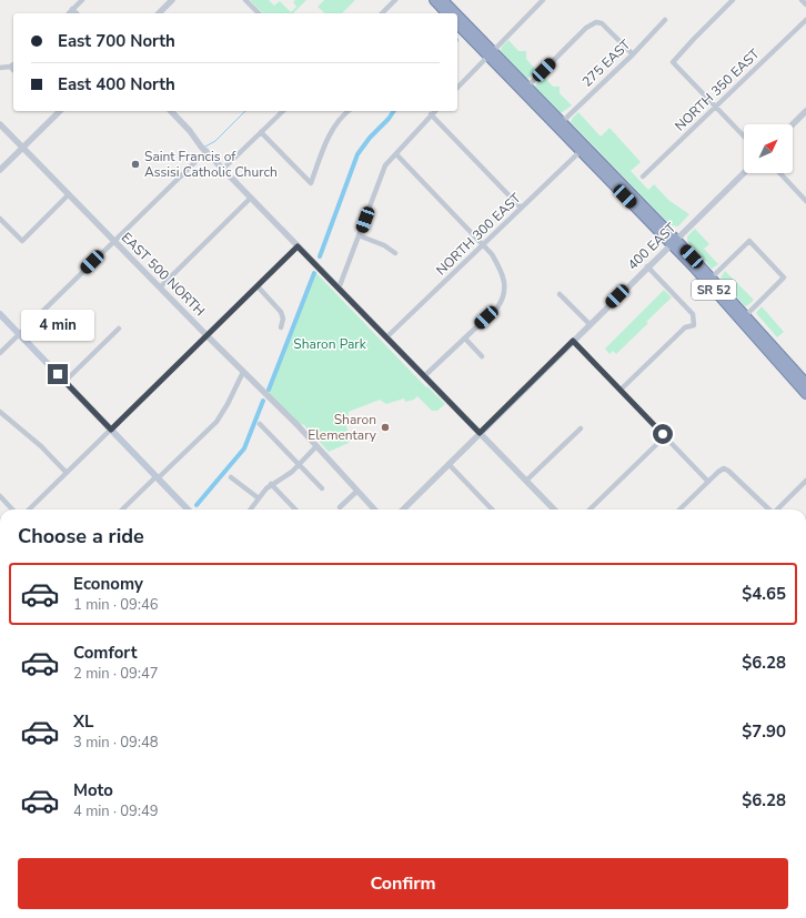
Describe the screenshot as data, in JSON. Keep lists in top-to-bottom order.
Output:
{
  "streets": {
    "highway": ["SR 52"],
    "street": [
      "275 EAST",
      "NORTH 350 EAST",
      "NORTH 300 EAST",
      "400 EAST",
      "EAST 500 NORTH"
    ]
  },
  "crossings": [
    ["275 EAST", "SR 52"],
    ["NORTH 300 EAST", "SR 52"],
    ["400 EAST", "SR 52"]
  ],
  "parks": ["Sharon Park"],
  "places": ["Saint Francis of Assisi Catholic Church", "Sharon Elementary"],
  "north": "top right",
  "page": {
    "banner": ["East 700 North", "East 400 North"],
    "bubble": "4 min",
    "heading": "Choose a ride",
    "list": [
      {
        "name": "Economy",
        "note": "1 min · 09:46",
        "value": "$4.65"
      },
      {
        "name": "Comfort",
        "note": "2 min · 09:47",
        "value": "$6.28"
      },
      {
        "name": "XL",
        "note": "3 min · 09:48",
        "value": "$7.90"
      },
      {
        "name": "Moto",
        "note": "4 min · 09:49",
        "value": "$6.28"
      }
    ],
    "buttons": "Confirm"
  }
}
